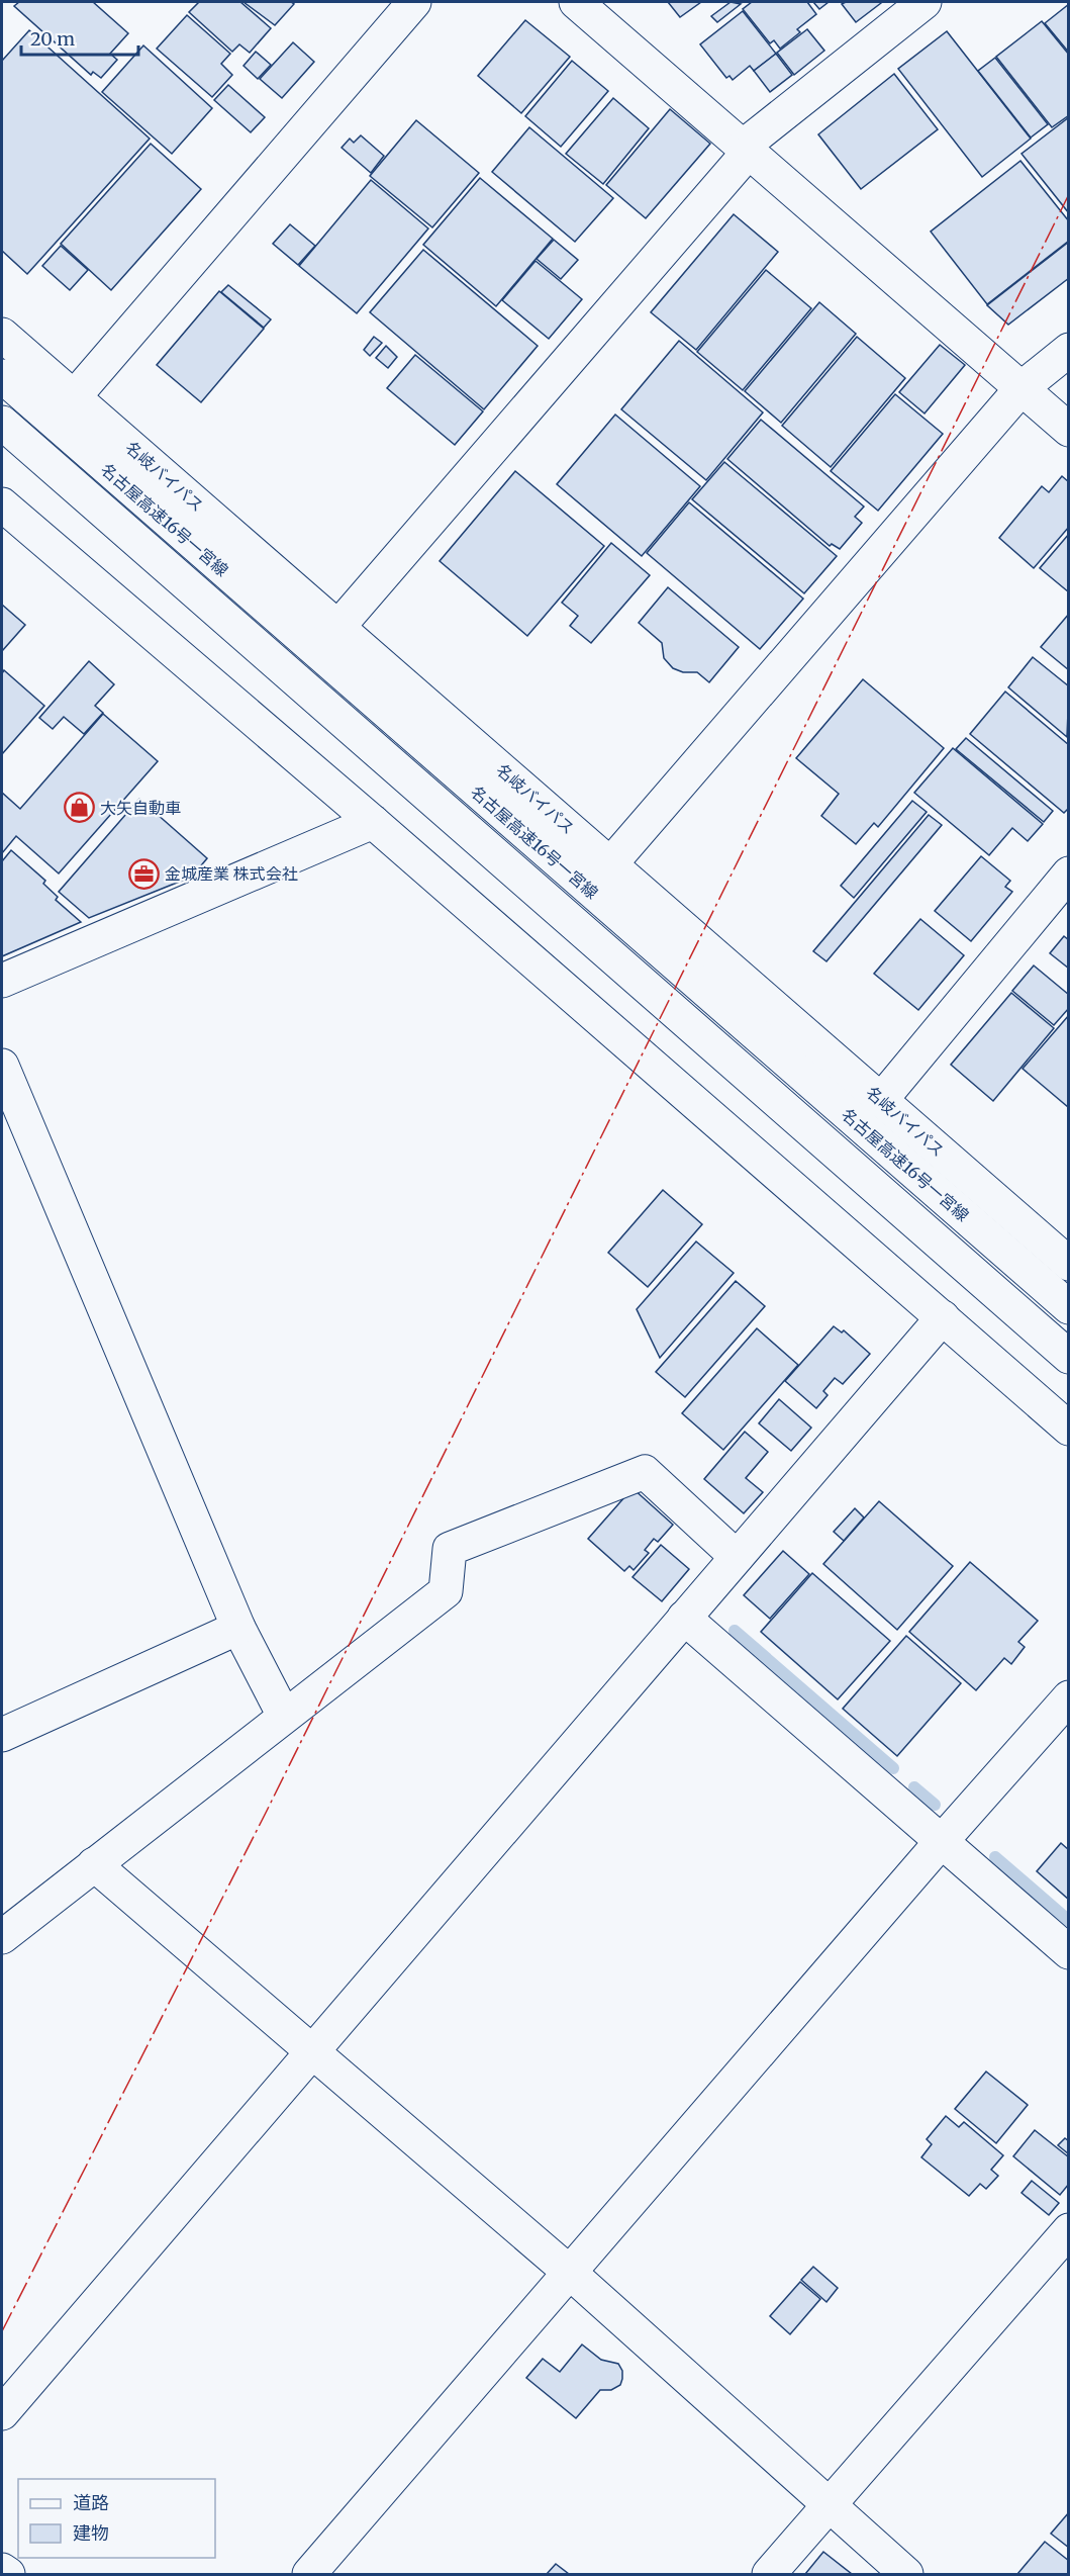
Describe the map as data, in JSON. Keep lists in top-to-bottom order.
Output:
{
  "streets": {
    "main road": ["名岐バイパス", "名古屋高速16号一宮線"]
  },
  "places": {
    "shop": ["大矢自動車"],
    "office": ["金城産業 株式会社"]
  },
  "legend": ["道路", "建物"],
  "scale_bar": "20 m"
}
